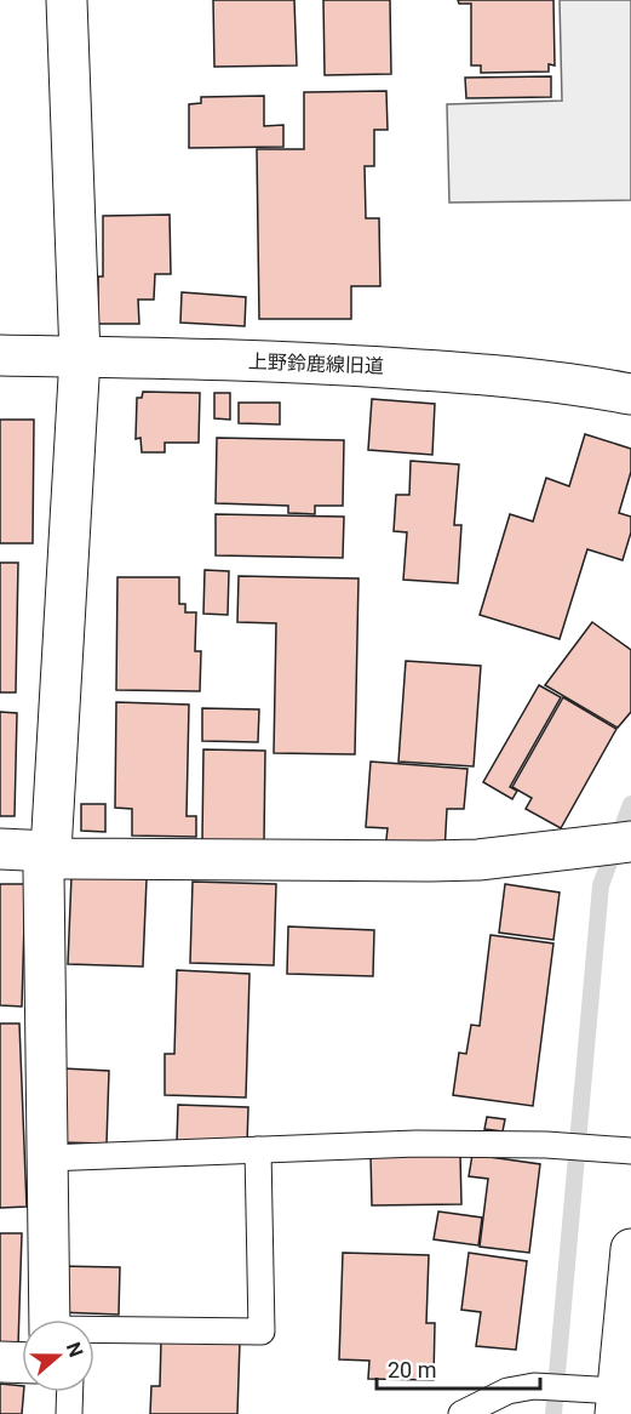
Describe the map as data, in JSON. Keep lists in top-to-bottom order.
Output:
{
  "streets": {
    "street": ["上野鈴鹿線旧道"]
  },
  "scale_bar": "20 m",
  "north": "right"
}
